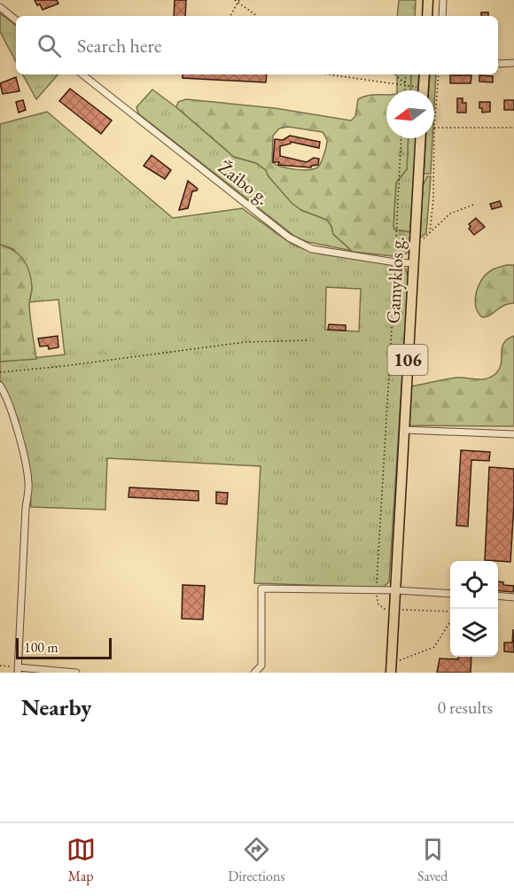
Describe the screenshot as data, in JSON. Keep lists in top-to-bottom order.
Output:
{
  "streets": {
    "main road": ["Gamyklos g.", "106"],
    "street": ["Žaibo g."]
  },
  "crossings": [
    ["Žaibo g.", "Gamyklos g."],
    ["Gamyklos g.", "106"]
  ],
  "scale_bar": "100 m",
  "north": "left",
  "page": {
    "search": "Search here",
    "scale": "100 m",
    "heading": ["Nearby", "0 results"],
    "nav": ["Map", "Directions", "Saved"]
  }
}
